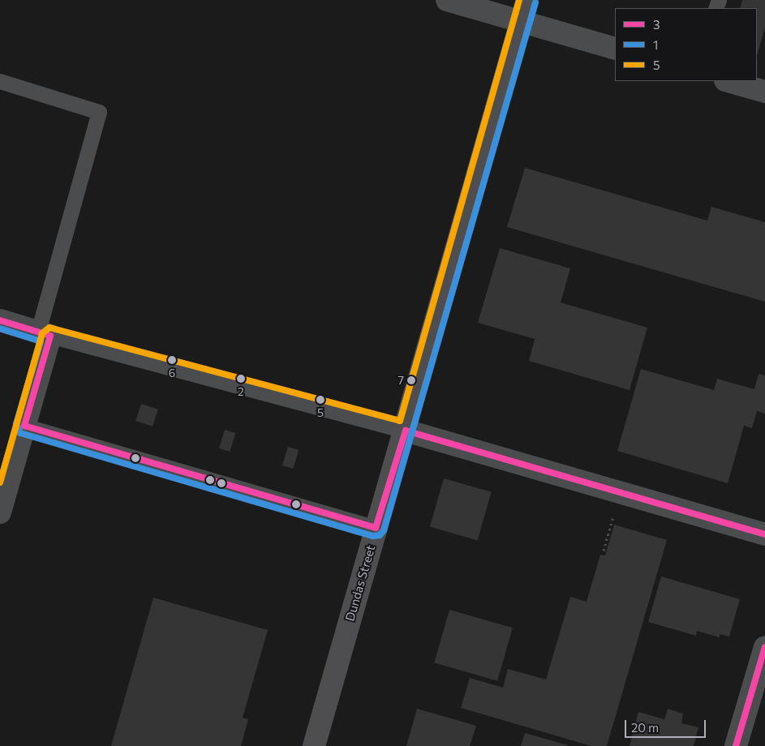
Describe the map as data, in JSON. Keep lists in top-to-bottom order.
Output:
{
  "streets": {
    "main road": ["Dundas Street"]
  },
  "places": [
    "6",
    "2",
    "7",
    "5"
  ],
  "lines": ["transit line 5", "transit line 1", "transit line 3"],
  "legend": ["3", "1", "5"],
  "scale_bar": "20 m"
}
